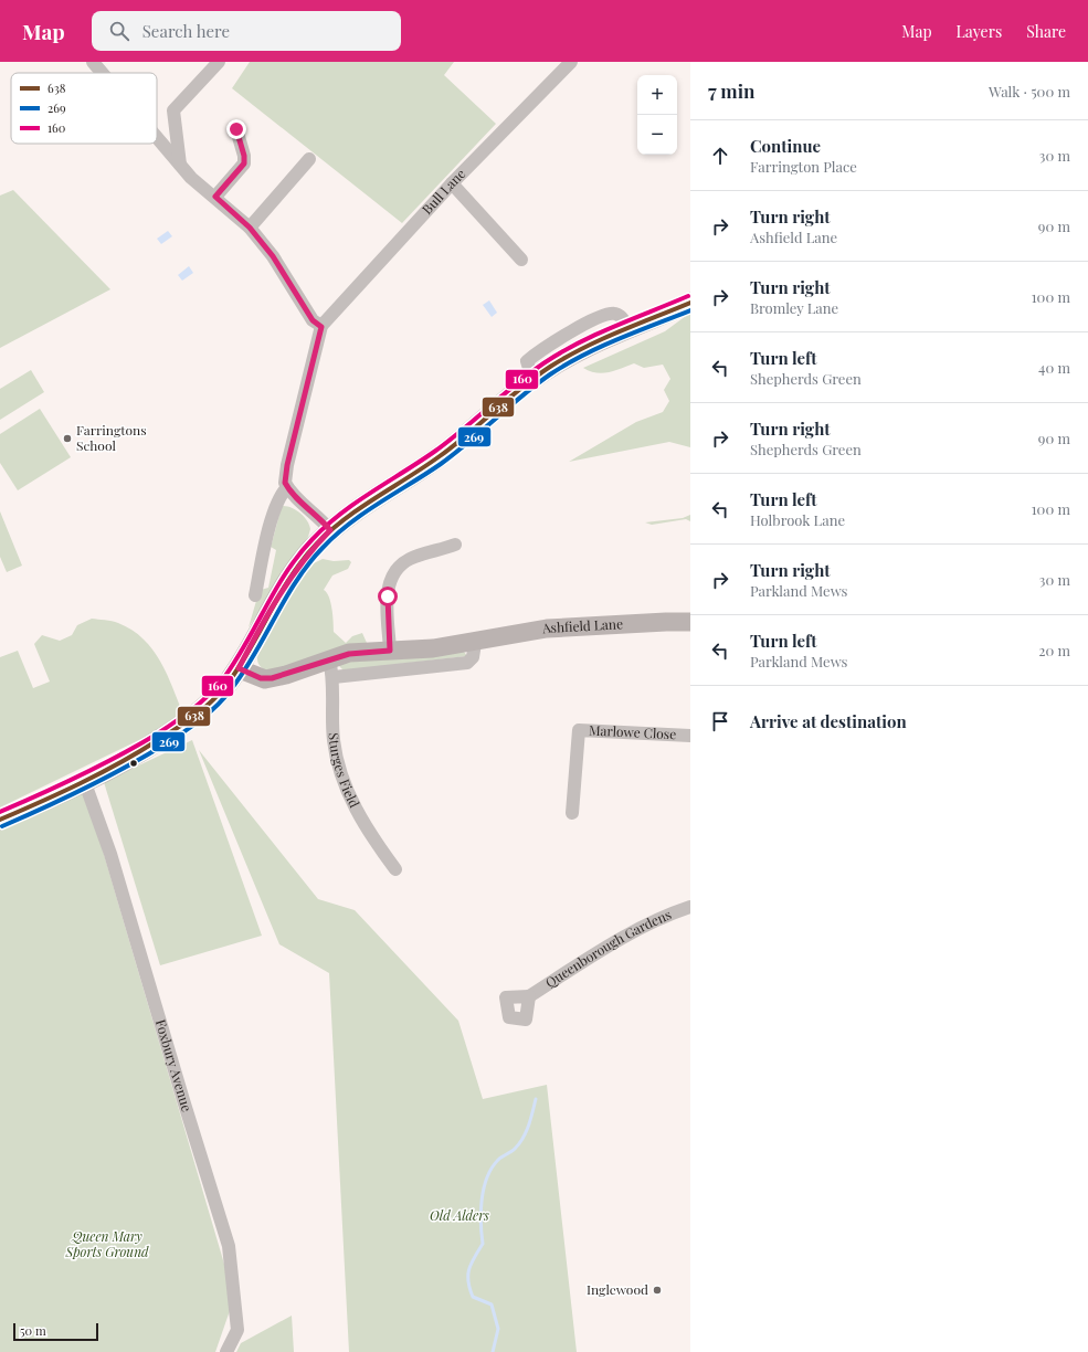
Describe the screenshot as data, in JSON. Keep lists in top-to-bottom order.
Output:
{
  "streets": {
    "street": [
      "Bull Lane",
      "Ashfield Lane",
      "Marlowe Close",
      "Sturges Field",
      "Queenborough Gardens",
      "Foxbury Avenue"
    ]
  },
  "crossings": [
    ["Ashfield Lane", "Sturges Field"]
  ],
  "parks": ["Old Alders", "Queen Mary Sports Ground"],
  "places": ["Farringtons School", "Inglewood"],
  "lines": ["transit line 160", "transit line 638", "transit line 269"],
  "legend": ["638", "269", "160"],
  "scale_bar": "50 m",
  "page": {
    "header": "Map",
    "search": "Search here",
    "nav": ["Map", "Layers", "Share"],
    "heading": ["7 min", "Walk · 500 m"],
    "map_buttons": ["+", "−"],
    "list": [
      ["Continue", "Farrington Place", "30 m"],
      ["Turn right", "Ashfield Lane", "90 m"],
      ["Turn right", "Bromley Lane", "100 m"],
      ["Turn left", "Shepherds Green", "40 m"],
      ["Turn right", "Shepherds Green", "90 m"],
      ["Turn left", "Holbrook Lane", "100 m"],
      ["Turn right", "Parkland Mews", "30 m"],
      ["Turn left", "Parkland Mews", "20 m"],
      "Arrive at destination"
    ],
    "scale": "50 m"
  }
}
